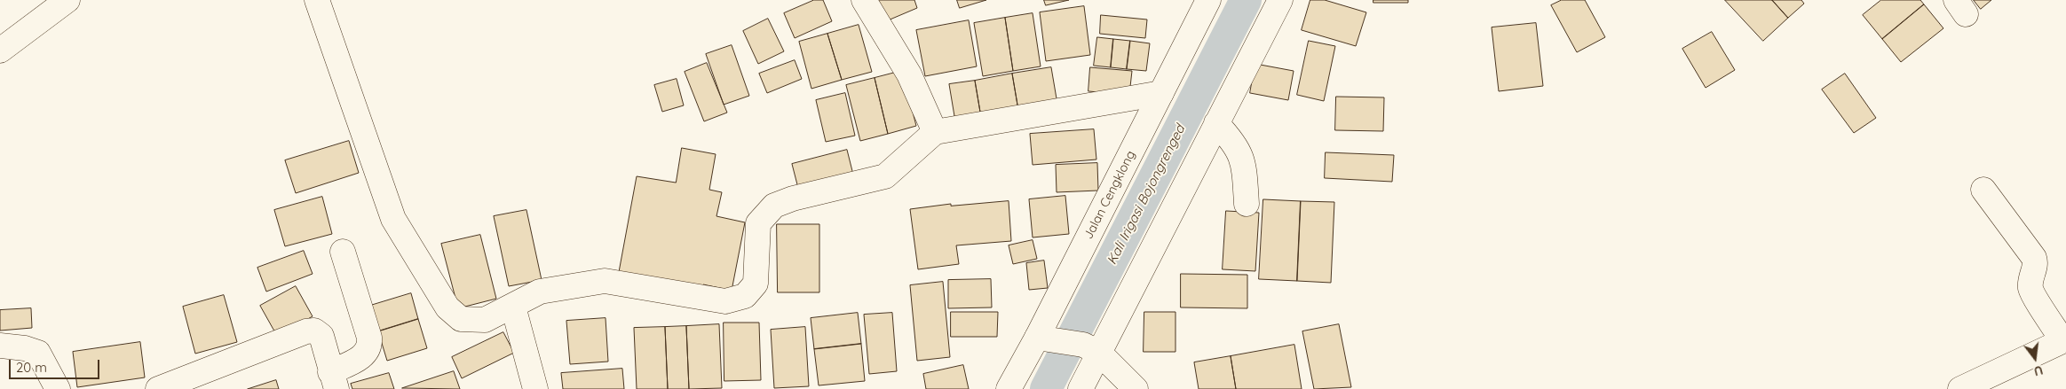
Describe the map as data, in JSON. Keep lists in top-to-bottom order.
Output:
{
  "streets": {
    "street": ["Jalan Cengklong"]
  },
  "water": ["Kali Irigasi Bojongrenged"],
  "scale_bar": "20 m",
  "north": "bottom"
}
